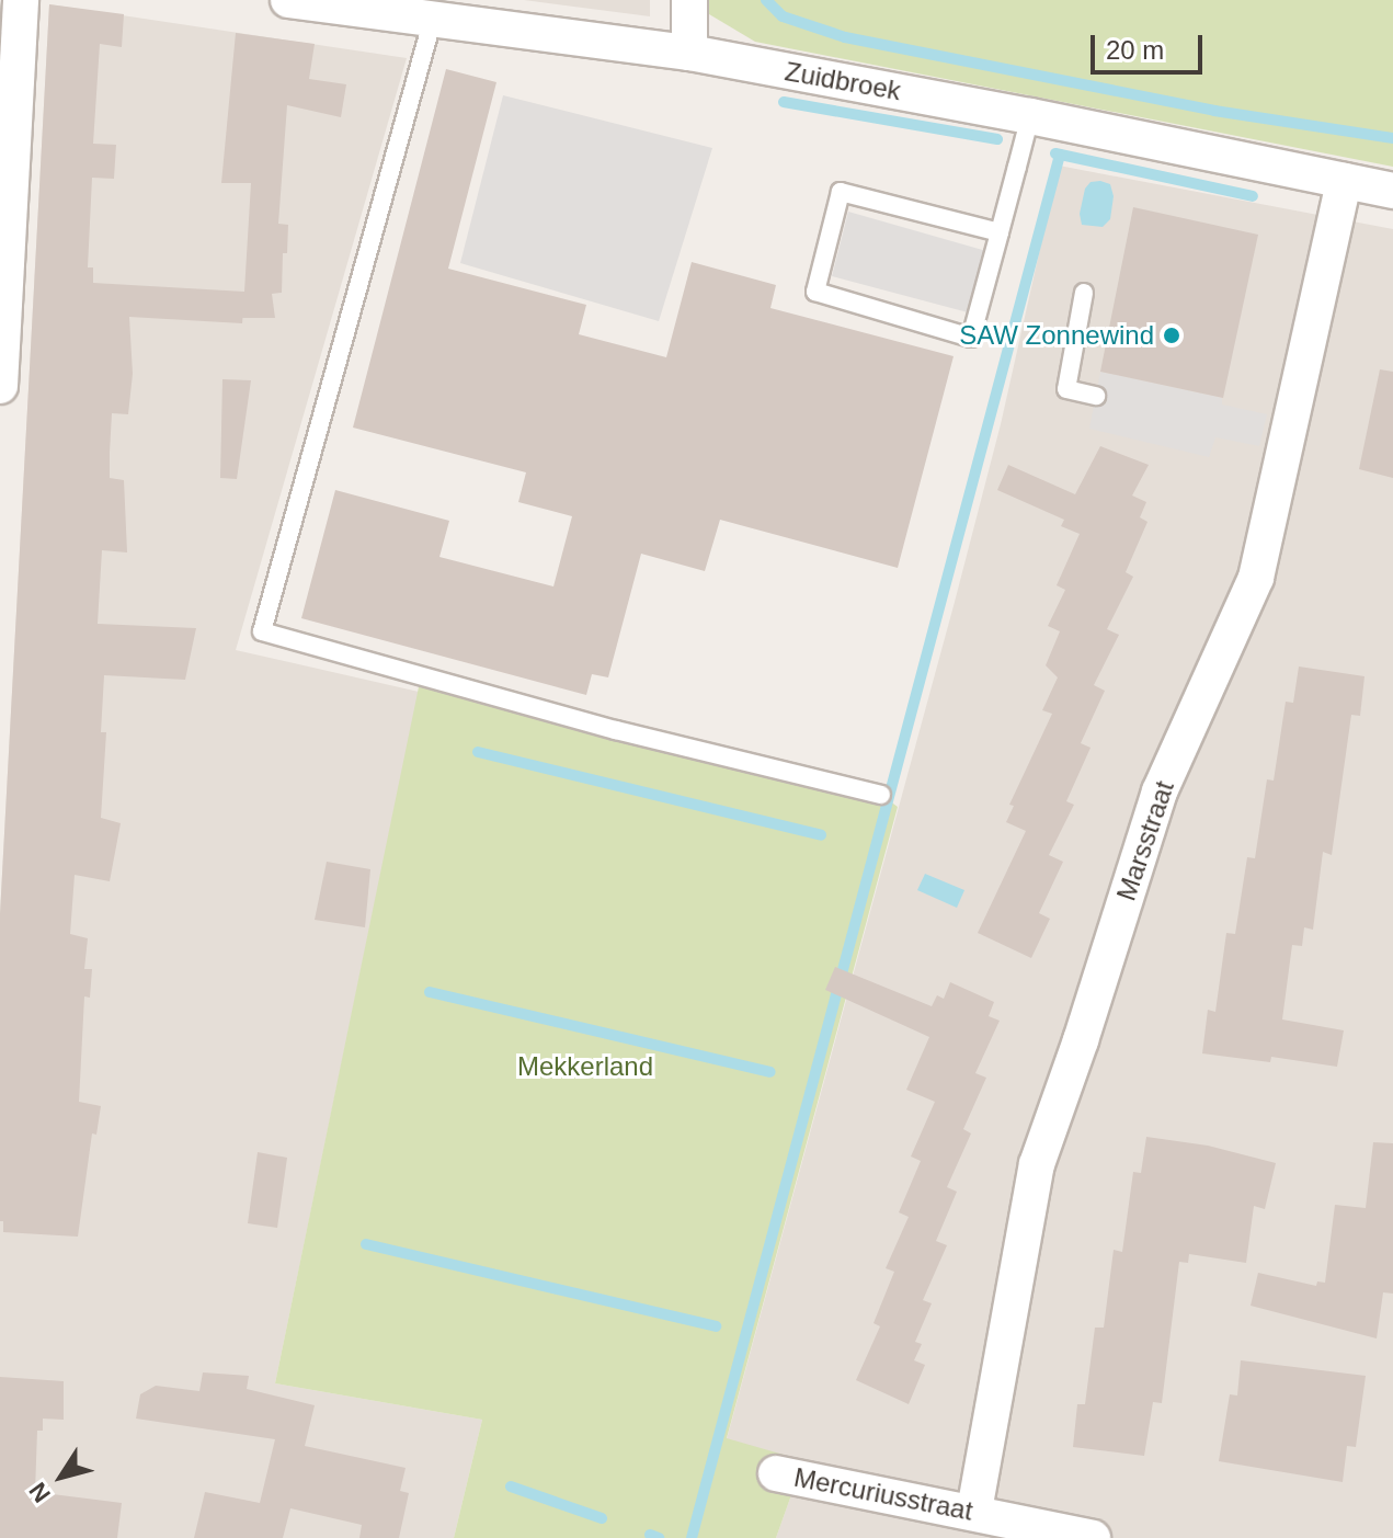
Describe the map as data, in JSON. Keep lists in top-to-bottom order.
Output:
{
  "streets": {
    "street": ["Zuidbroek", "Marsstraat", "Mercuriusstraat"]
  },
  "crossings": [
    ["Zuidbroek", "Marsstraat"],
    ["Marsstraat", "Mercuriusstraat"]
  ],
  "parks": ["Mekkerland"],
  "places": ["SAW Zonnewind"],
  "scale_bar": "20 m",
  "north": "bottom left"
}
